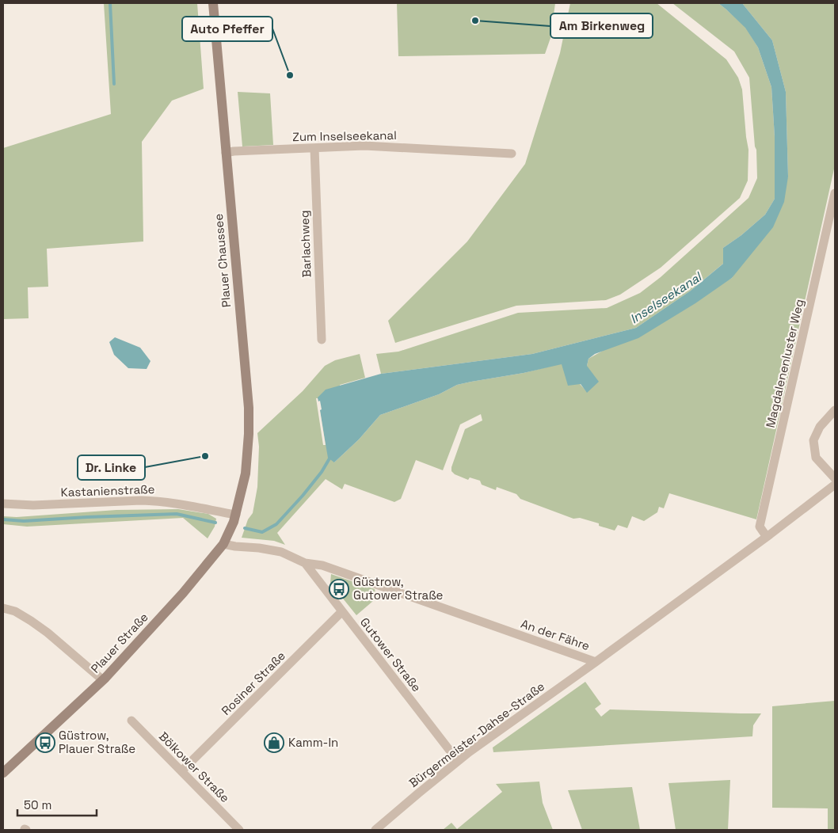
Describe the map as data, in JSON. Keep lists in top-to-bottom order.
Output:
{
  "streets": {
    "main road": ["Plauer Chaussee", "Plauer Straße"],
    "street": [
      "Zum Inselseekanal",
      "Barlachweg",
      "Magdalenenluster Weg",
      "Kastanienstraße",
      "An der Fähre",
      "Gutower Straße",
      "Rosiner Straße",
      "Bürgermeister-Dahse-Straße",
      "Bölkower Straße"
    ]
  },
  "crossings": [
    ["Zum Inselseekanal", "Barlachweg"],
    ["Zum Inselseekanal", "Plauer Chaussee"],
    ["Plauer Chaussee", "Kastanienstraße"],
    ["Plauer Chaussee", "Plauer Straße"],
    ["Magdalenenluster Weg", "An der Fähre"],
    ["Kastanienstraße", "Plauer Straße"],
    ["An der Fähre", "Plauer Straße"],
    ["An der Fähre", "Gutower Straße"],
    ["An der Fähre", "Bürgermeister-Dahse-Straße"],
    ["Gutower Straße", "Rosiner Straße"],
    ["Gutower Straße", "Bürgermeister-Dahse-Straße"],
    ["Rosiner Straße", "Bölkower Straße"]
  ],
  "water": ["Inselseekanal"],
  "places": {
    "other": ["Am Birkenweg", "Auto Pfeffer", "Dr. Linke"],
    "bus stop": ["Güstrow, Gutower Straße", "Güstrow, Plauer Straße"],
    "shop": ["Kamm-In"]
  },
  "scale_bar": "50 m"
}
